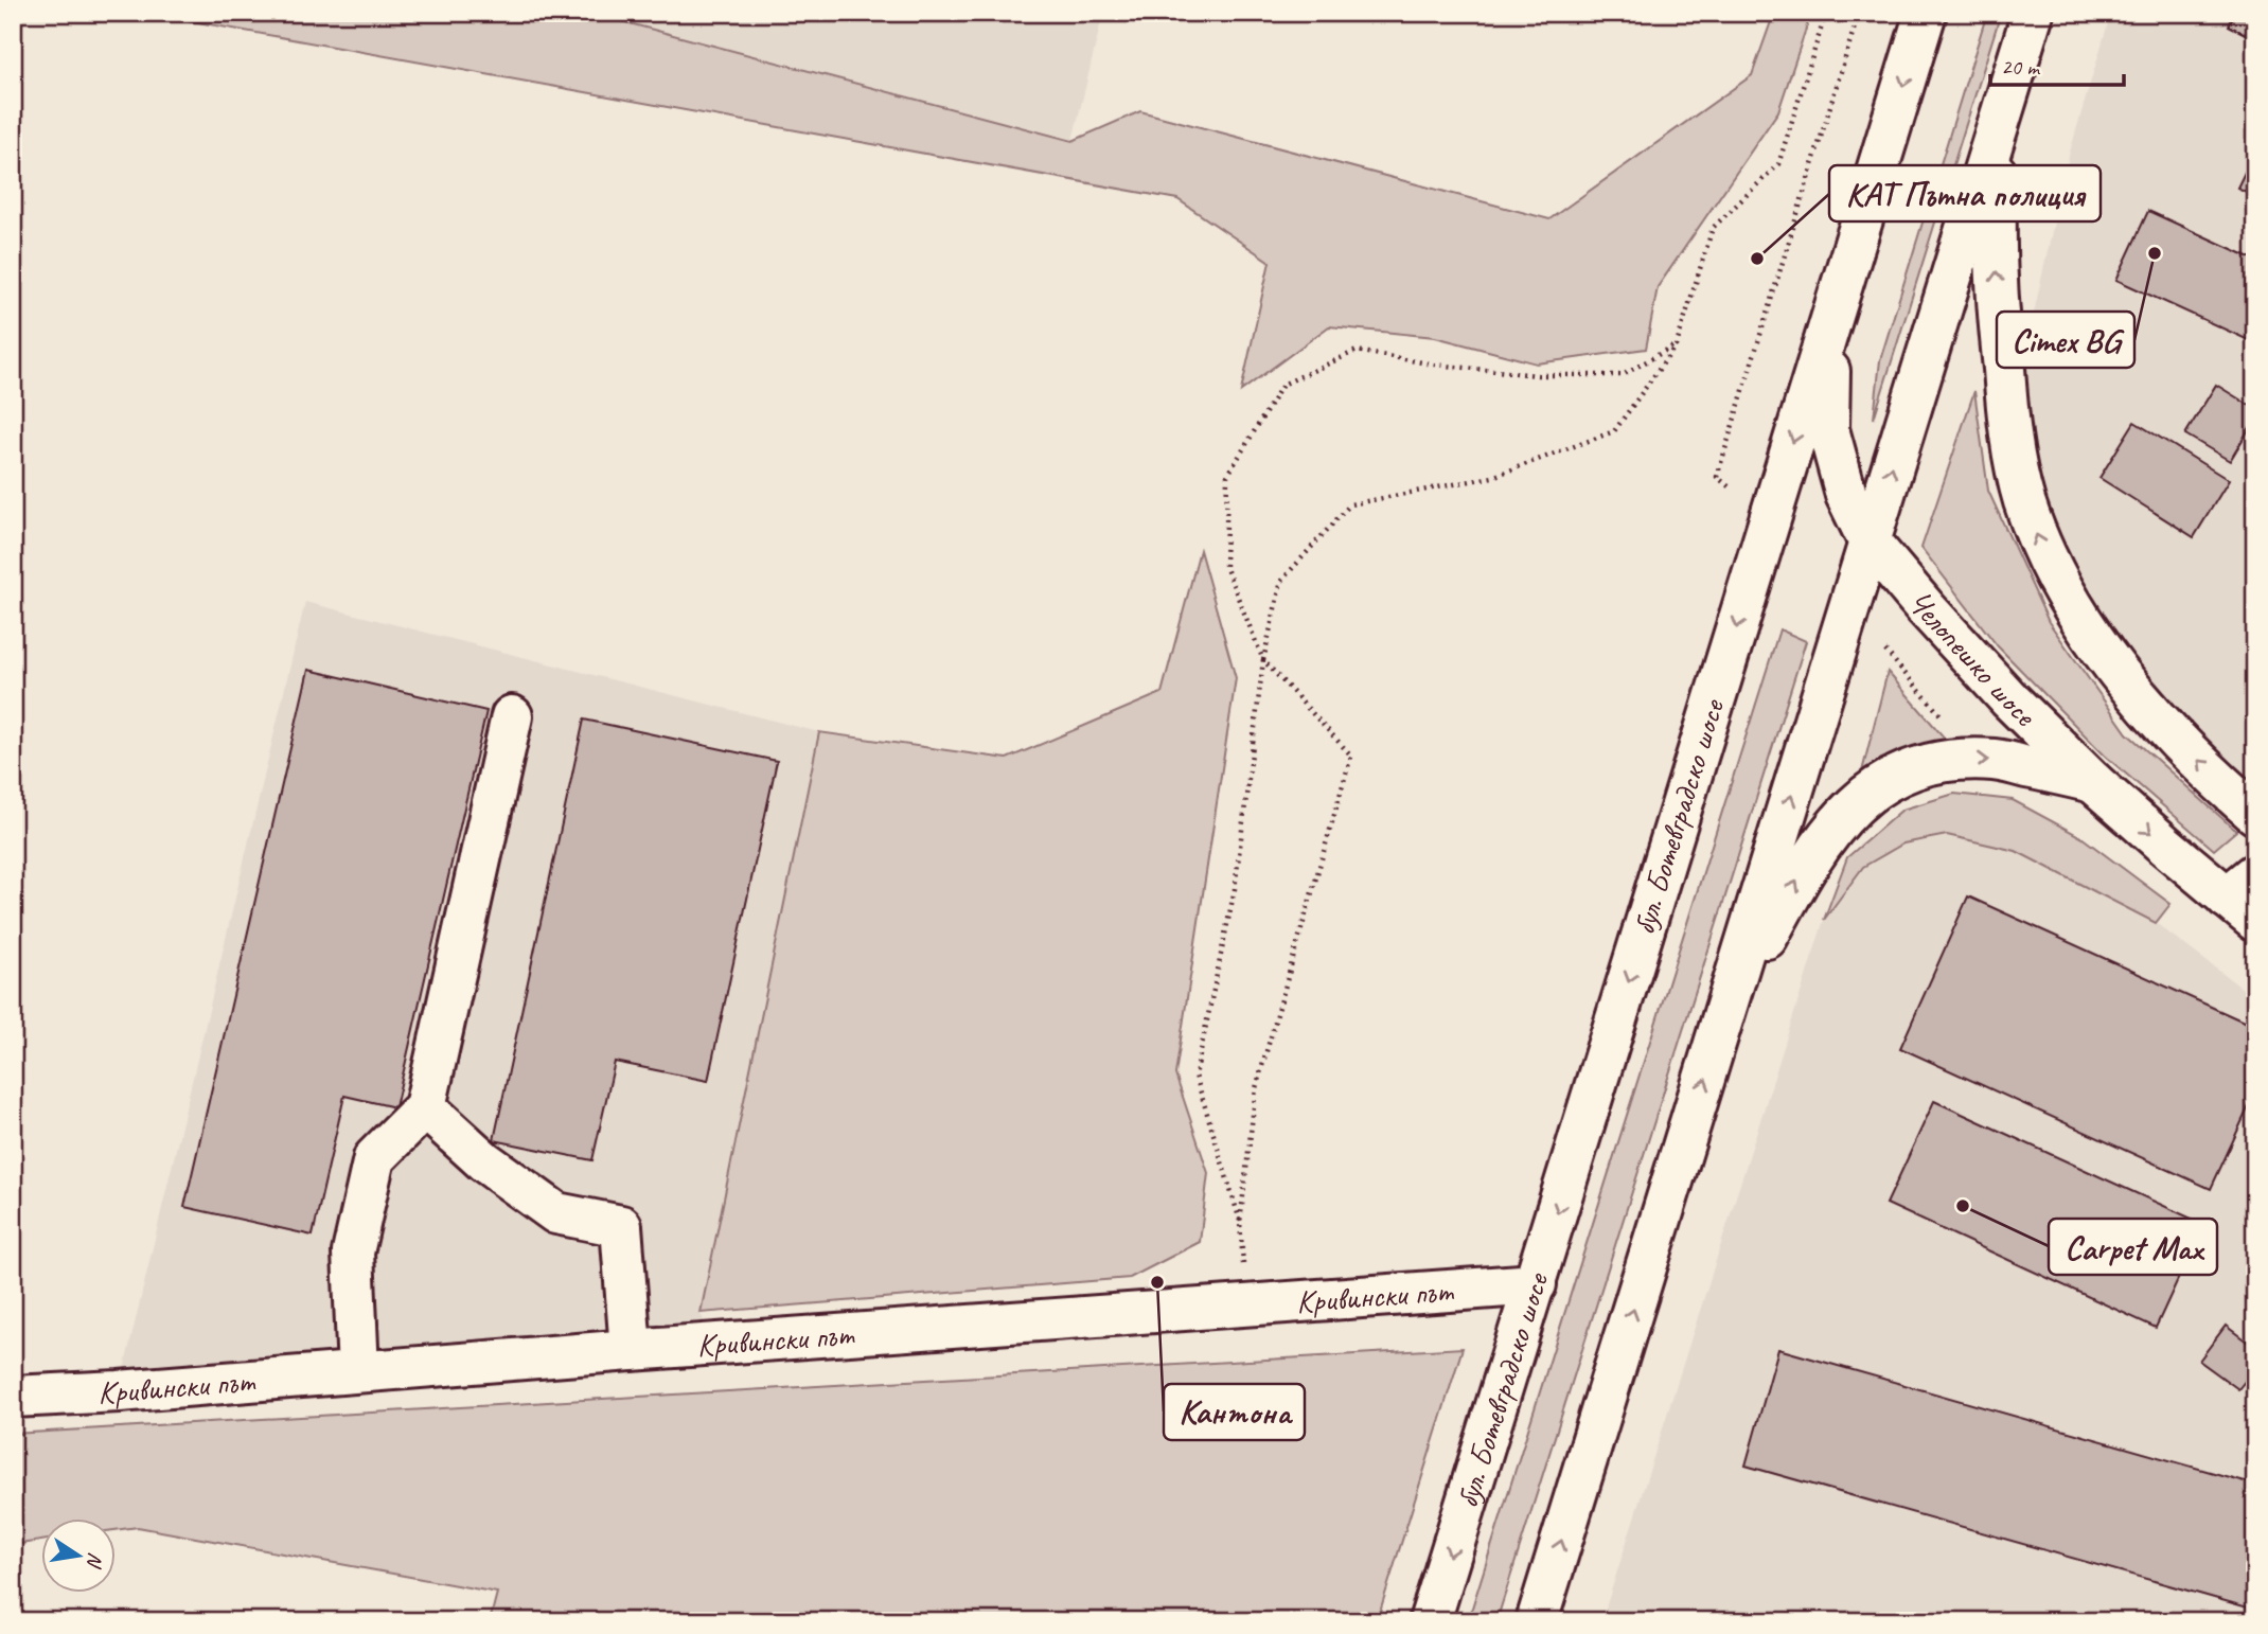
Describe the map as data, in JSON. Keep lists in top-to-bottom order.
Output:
{
  "streets": {
    "main road": ["Челопешко шосе", "бул. Ботевградско шосе", "Кривински път"]
  },
  "crossings": [
    ["Челопешко шосе", "бул. Ботевградско шосе"],
    ["бул. Ботевградско шосе", "Кривински път"]
  ],
  "places": [
    "Cimex BG",
    "KAT Пътна полиция",
    "Carpet Max",
    "Кантона"
  ],
  "scale_bar": "20 m",
  "north": "right"
}
